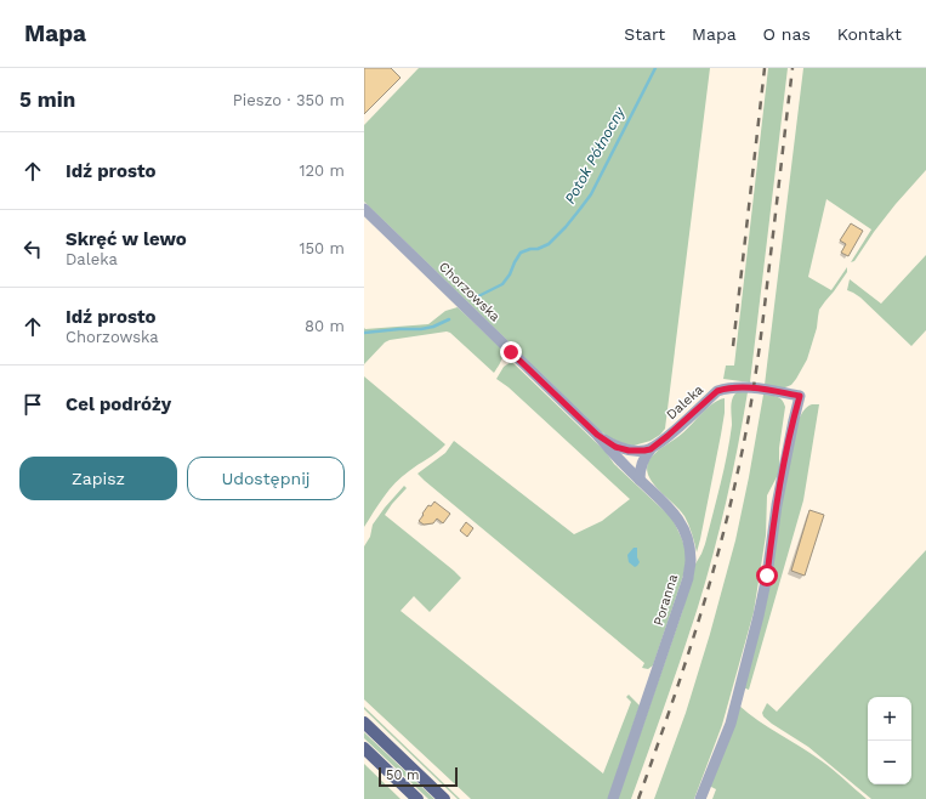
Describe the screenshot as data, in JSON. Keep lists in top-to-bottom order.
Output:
{
  "streets": {
    "street": ["Chorzowska", "Daleka", "Poranna"]
  },
  "crossings": [
    ["Chorzowska", "Poranna"],
    ["Daleka", "Poranna"]
  ],
  "water": ["Potok Północny"],
  "scale_bar": "50 m",
  "page": {
    "header": "Mapa",
    "nav": [
      "Start",
      "Mapa",
      "O nas",
      "Kontakt"
    ],
    "heading": ["5 min", "Pieszo · 350 m"],
    "list": [
      ["Idź prosto", "120 m"],
      ["Skręć w lewo", "Daleka", "150 m"],
      ["Idź prosto", "Chorzowska", "80 m"],
      "Cel podróży"
    ],
    "buttons": ["Zapisz", "Udostępnij"],
    "map_buttons": ["+", "−"],
    "scale": "50 m"
  }
}
